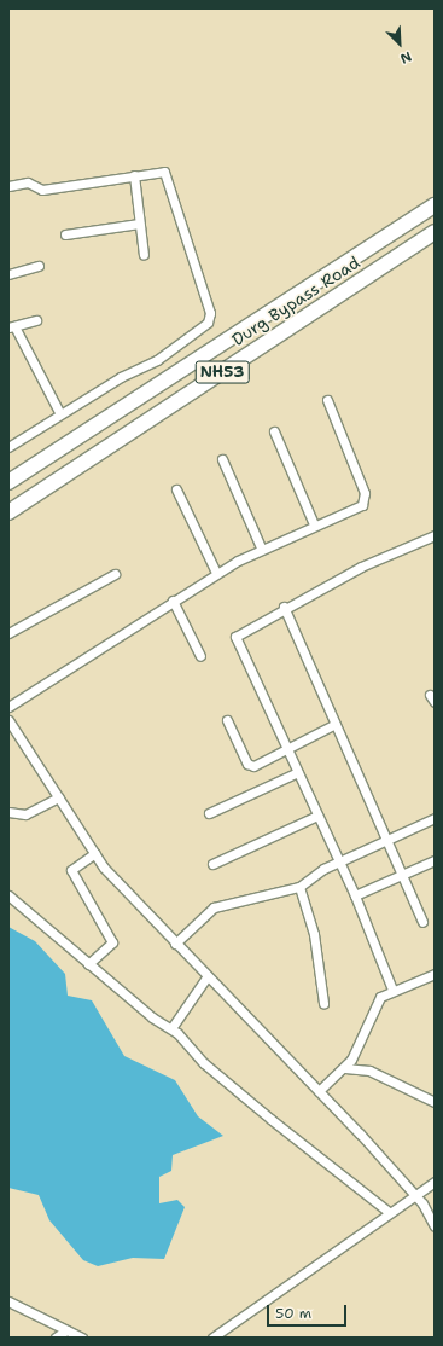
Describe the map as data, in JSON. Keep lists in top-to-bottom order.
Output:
{
  "streets": {
    "highway": ["Durg Bypass Road", "NH53"]
  },
  "scale_bar": "50 m",
  "north": "bottom right"
}
